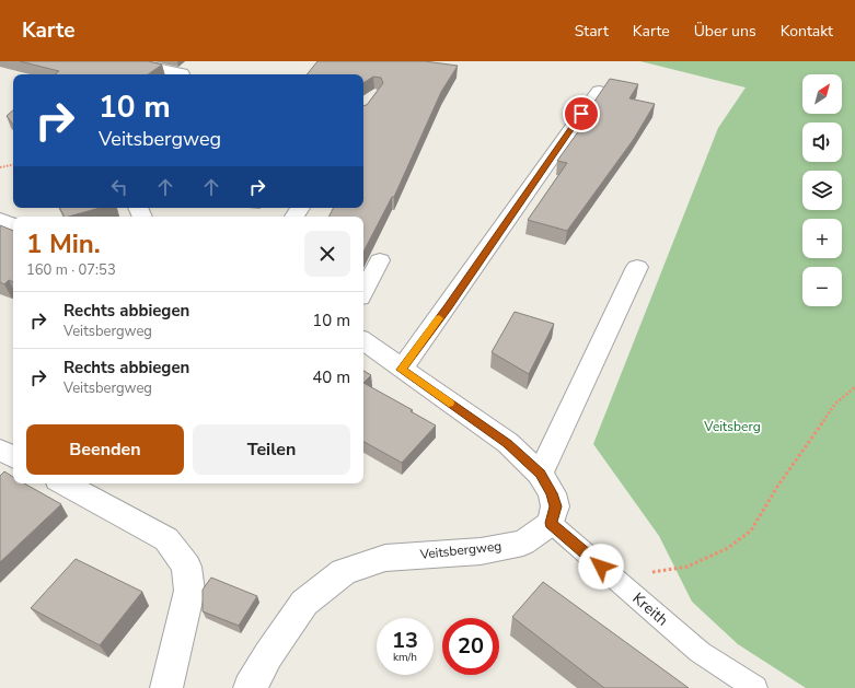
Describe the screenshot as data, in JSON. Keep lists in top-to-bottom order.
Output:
{
  "streets": {
    "street": ["Veitsbergweg"],
    "lane": ["Kreith"]
  },
  "crossings": [
    ["Veitsbergweg", "Kreith"]
  ],
  "parks": ["Veitsberg"],
  "north": "top right",
  "page": {
    "header": "Karte",
    "nav": [
      "Start",
      "Karte",
      "Über uns",
      "Kontakt"
    ],
    "map_buttons": ["+", "−"],
    "turn": ["10 m", "Veitsbergweg"],
    "heading": ["1 Min.", "160 m · 07:53"],
    "list": [
      {
        "name": "Rechts abbiegen",
        "note": "Veitsbergweg",
        "value": "10 m"
      },
      {
        "name": "Rechts abbiegen",
        "note": "Veitsbergweg",
        "value": "40 m"
      }
    ],
    "buttons": ["Beenden", "Teilen"],
    "speed": "13 km/h",
    "limit": "20"
  }
}
